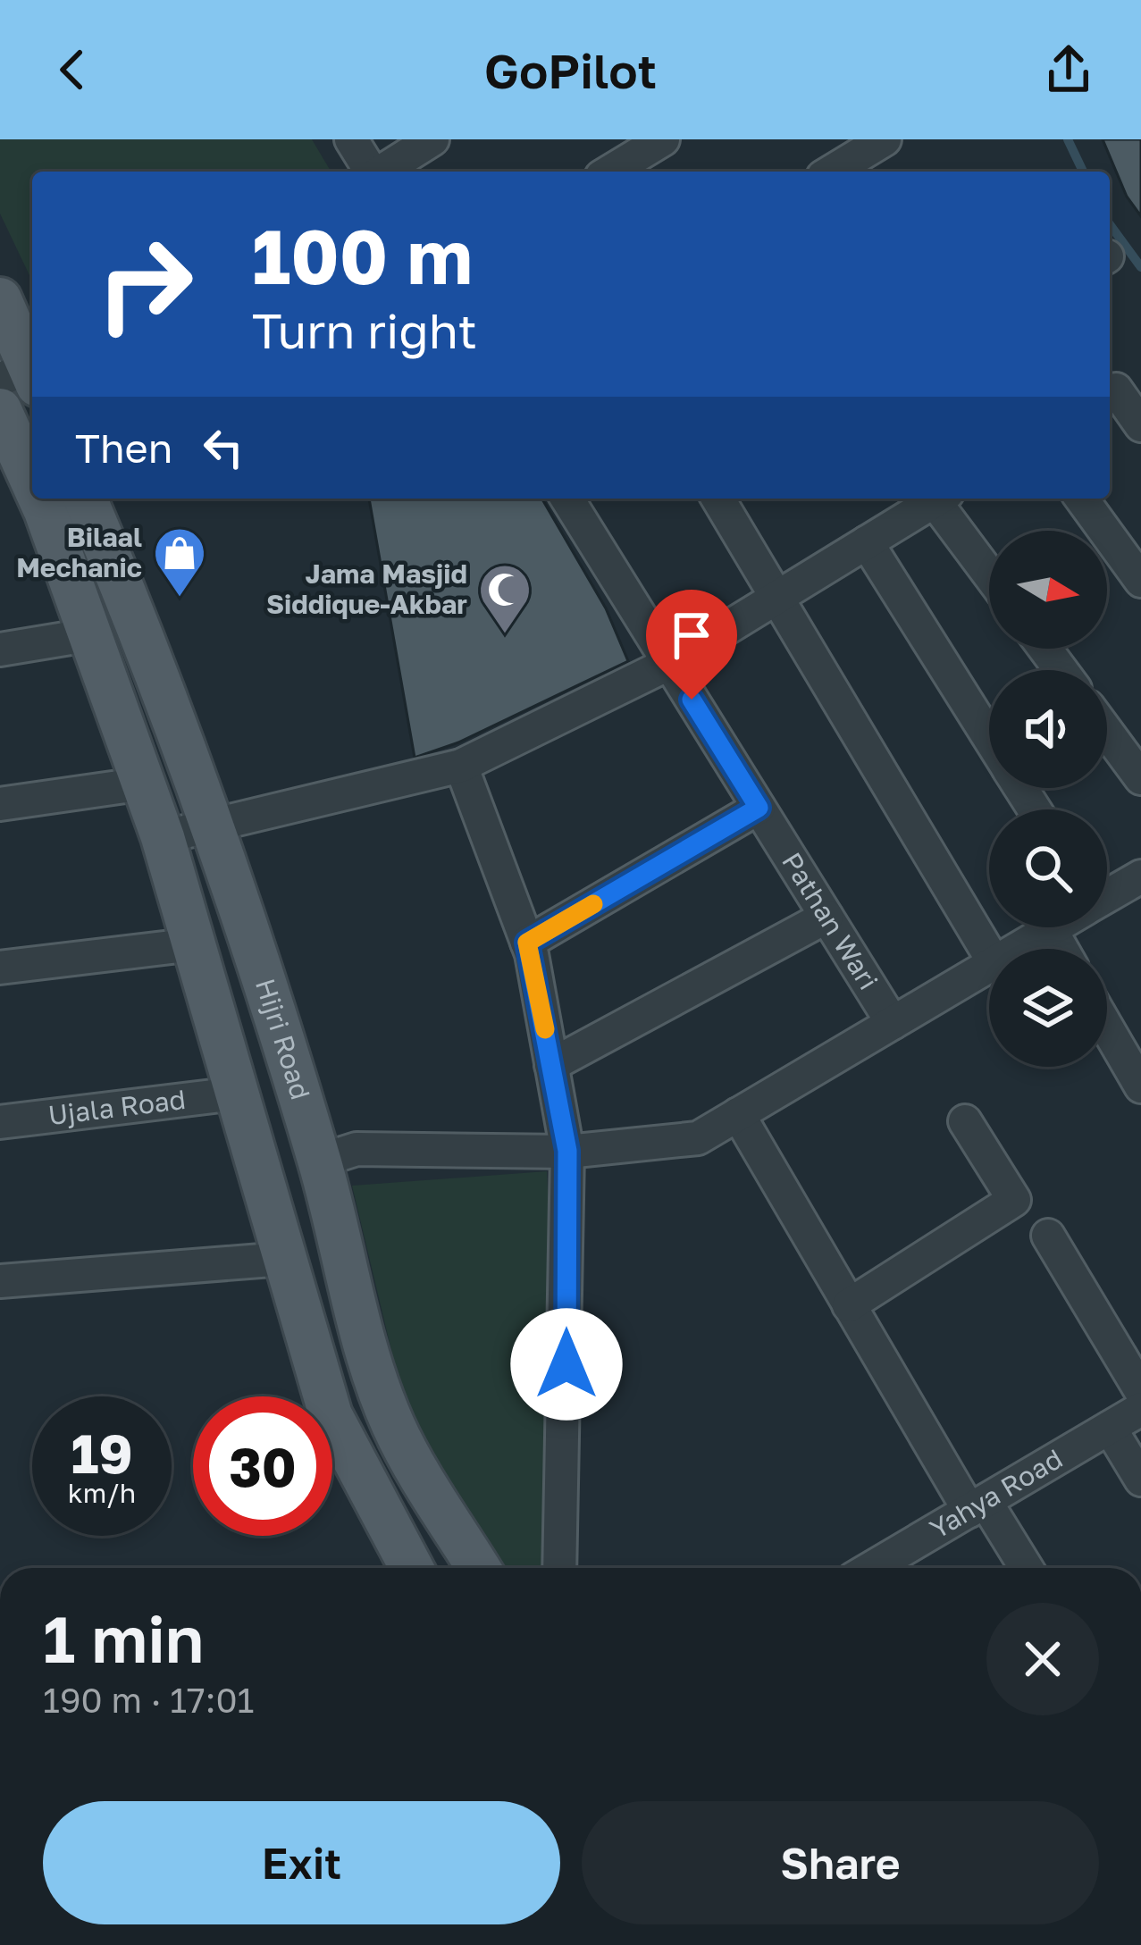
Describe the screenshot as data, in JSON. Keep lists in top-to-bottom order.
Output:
{
  "streets": {
    "main road": ["Hijri Road"],
    "street": ["Pathan Wari", "Ujala Road", "Yahya Road"]
  },
  "crossings": [
    ["Hijri Road", "Ujala Road"]
  ],
  "places": {
    "shop": ["Bilaal Mechanic"],
    "mosque": ["Jama Masjid Siddique-Akbar"]
  },
  "north": "right",
  "page": {
    "header": "GoPilot",
    "turn": ["100 m", "Turn right"],
    "then": "Then",
    "speed": "19 km/h",
    "limit": "30",
    "heading": ["1 min", "190 m · 17:01"],
    "buttons": ["Exit", "Share"]
  }
}
